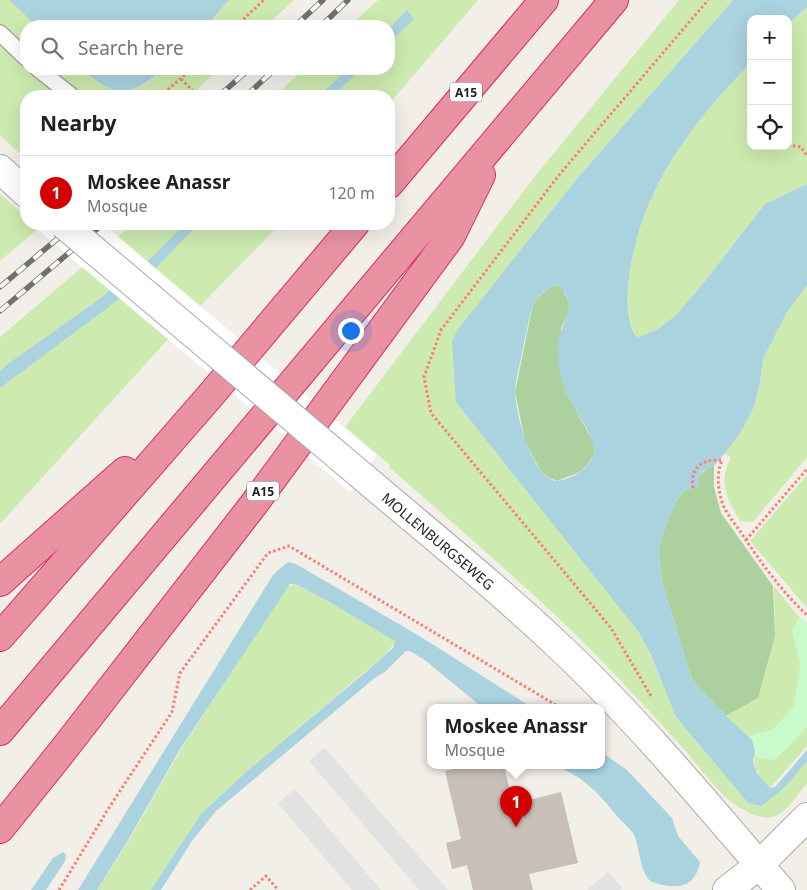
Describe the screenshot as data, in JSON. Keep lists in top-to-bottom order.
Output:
{
  "streets": {
    "highway": ["A15"],
    "street": ["MOLLENBURGSEWEG"]
  },
  "page": {
    "map_buttons": ["+", "−"],
    "search": "Search here",
    "heading": "Nearby",
    "list": [
      {
        "mark": "1",
        "name": "Moskee Anassr",
        "note": "Mosque",
        "value": "120 m"
      }
    ],
    "popup": ["Moskee Anassr", "Mosque"],
    "pins": "1"
  }
}
